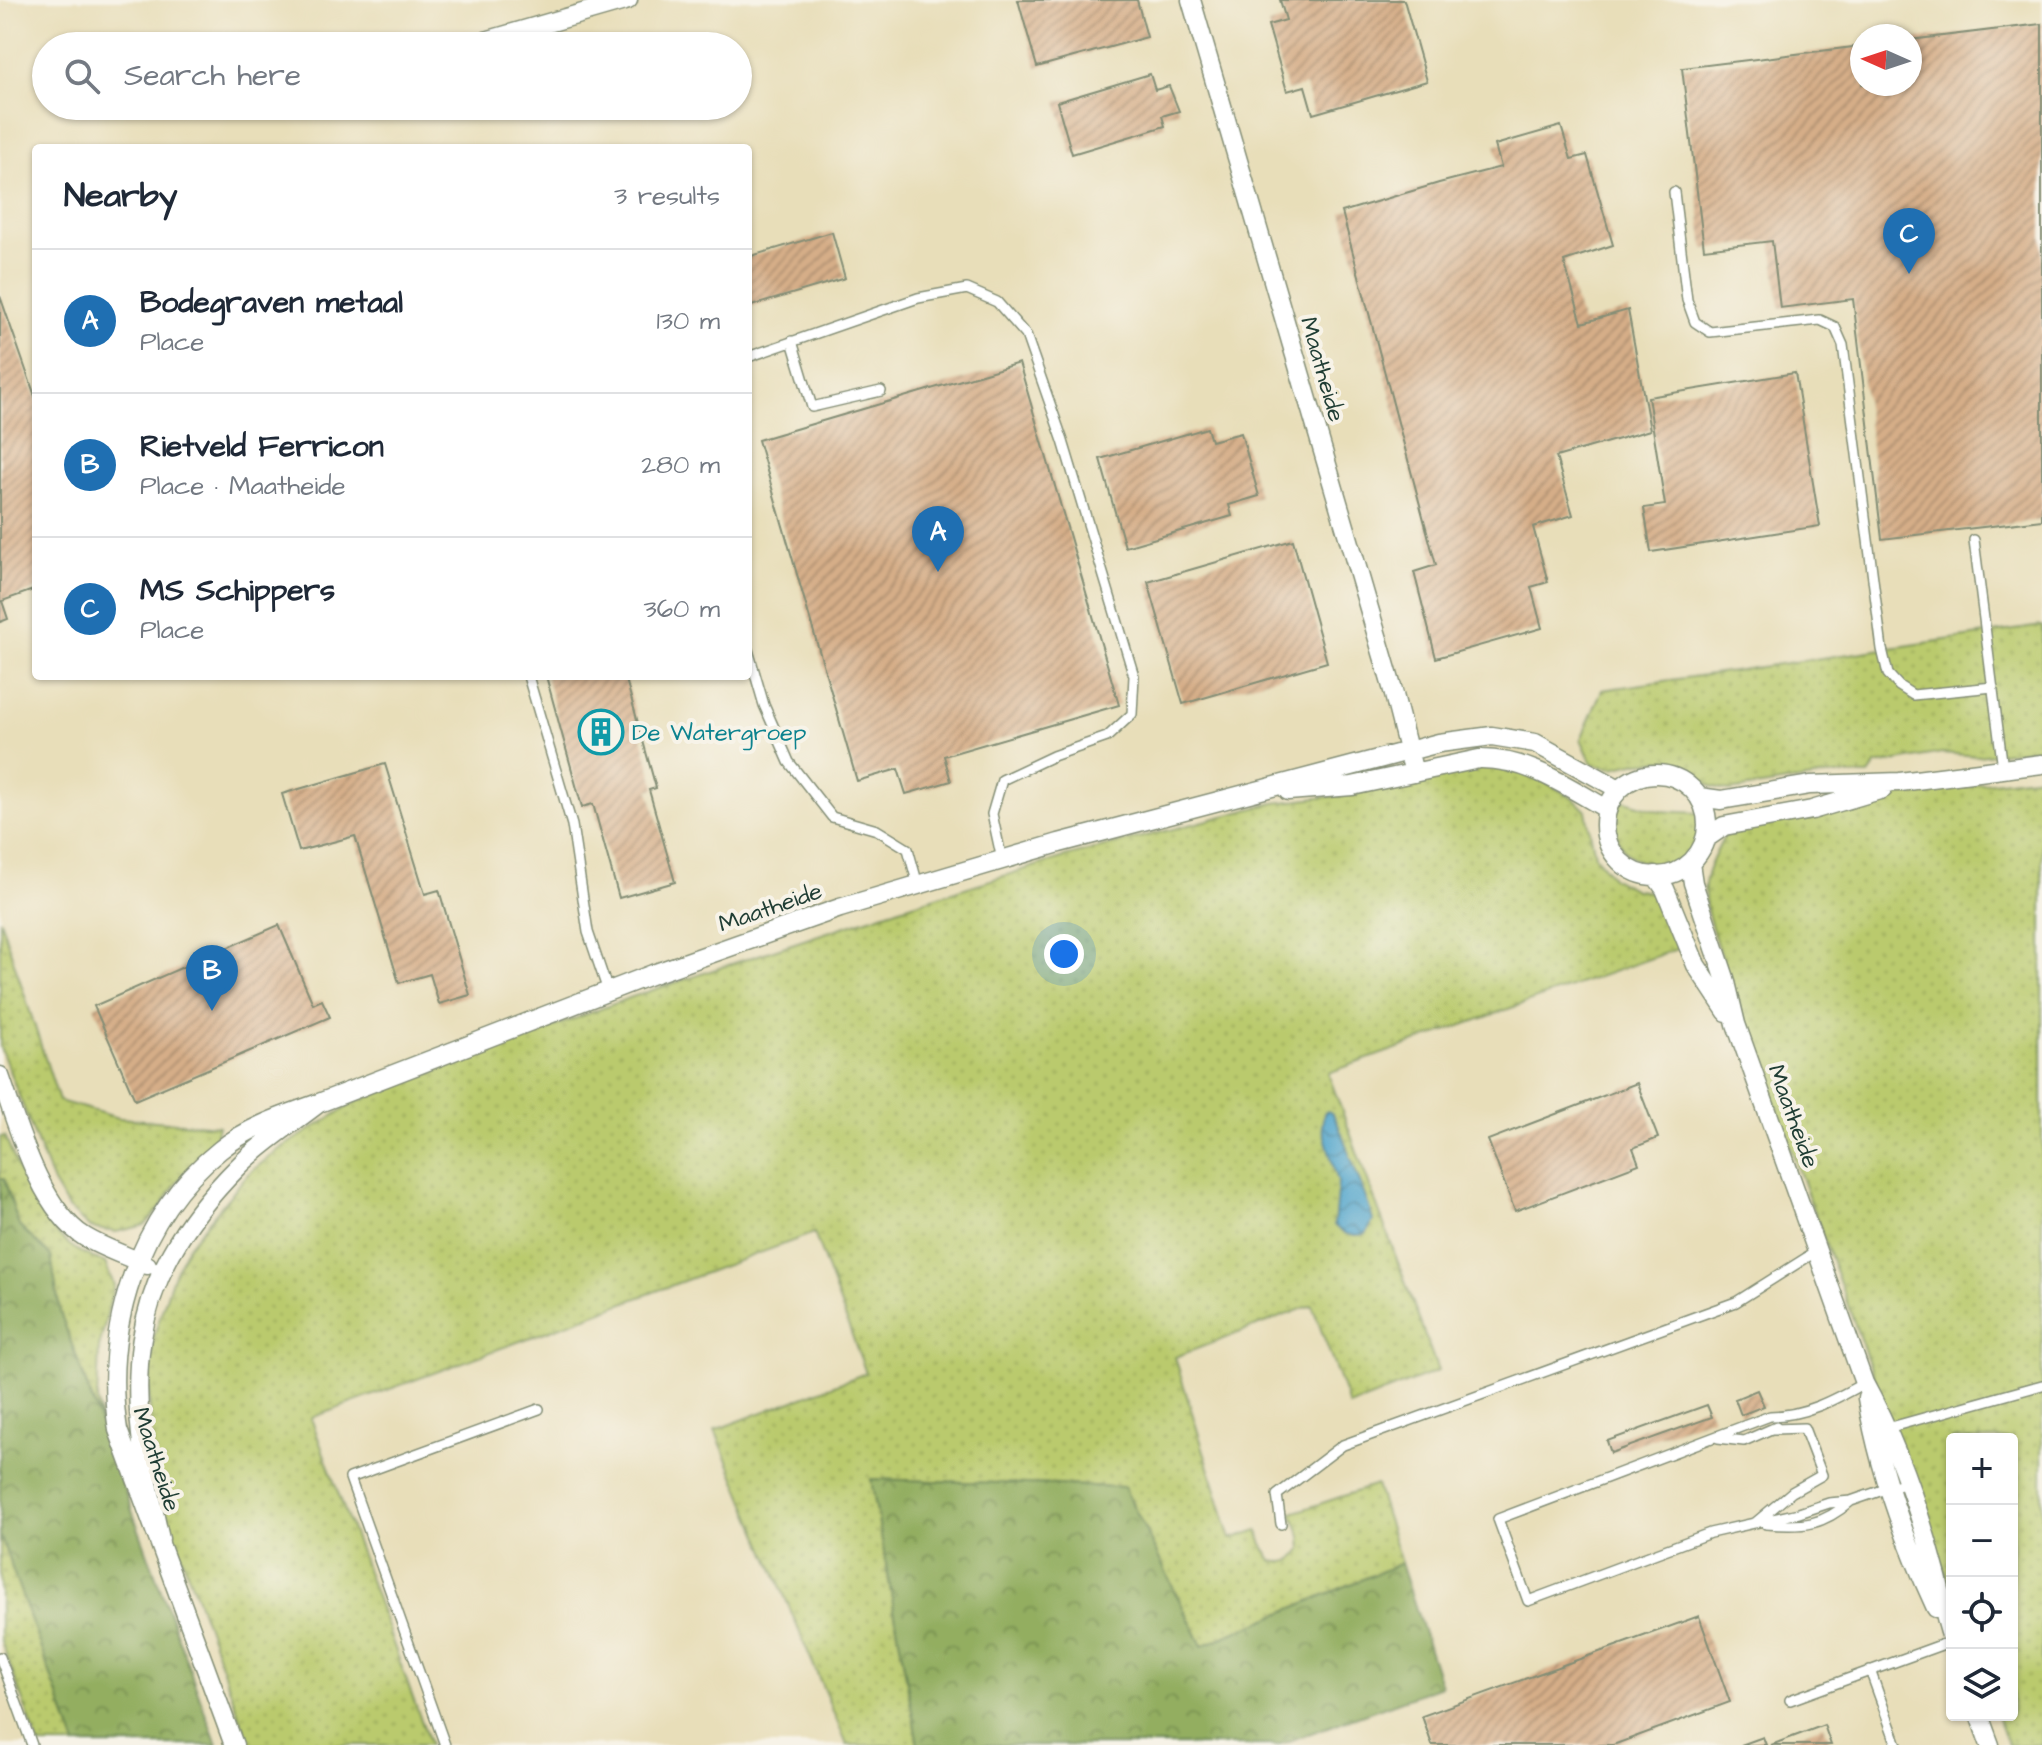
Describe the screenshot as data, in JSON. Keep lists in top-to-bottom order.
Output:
{
  "streets": {
    "street": ["Maatheide"]
  },
  "places": {
    "building": ["De Watergroep"]
  },
  "north": "left",
  "page": {
    "search": "Search here",
    "heading": ["Nearby", "3 results"],
    "pins": ["C", "A", "B"],
    "list": [
      {
        "mark": "A",
        "name": "Bodegraven metaal",
        "note": "Place",
        "value": "130 m"
      },
      {
        "mark": "B",
        "name": "Rietveld Ferricon",
        "note": "Place · Maatheide",
        "value": "280 m"
      },
      {
        "mark": "C",
        "name": "MS Schippers",
        "note": "Place",
        "value": "360 m"
      }
    ],
    "map_buttons": ["+", "−"]
  }
}
